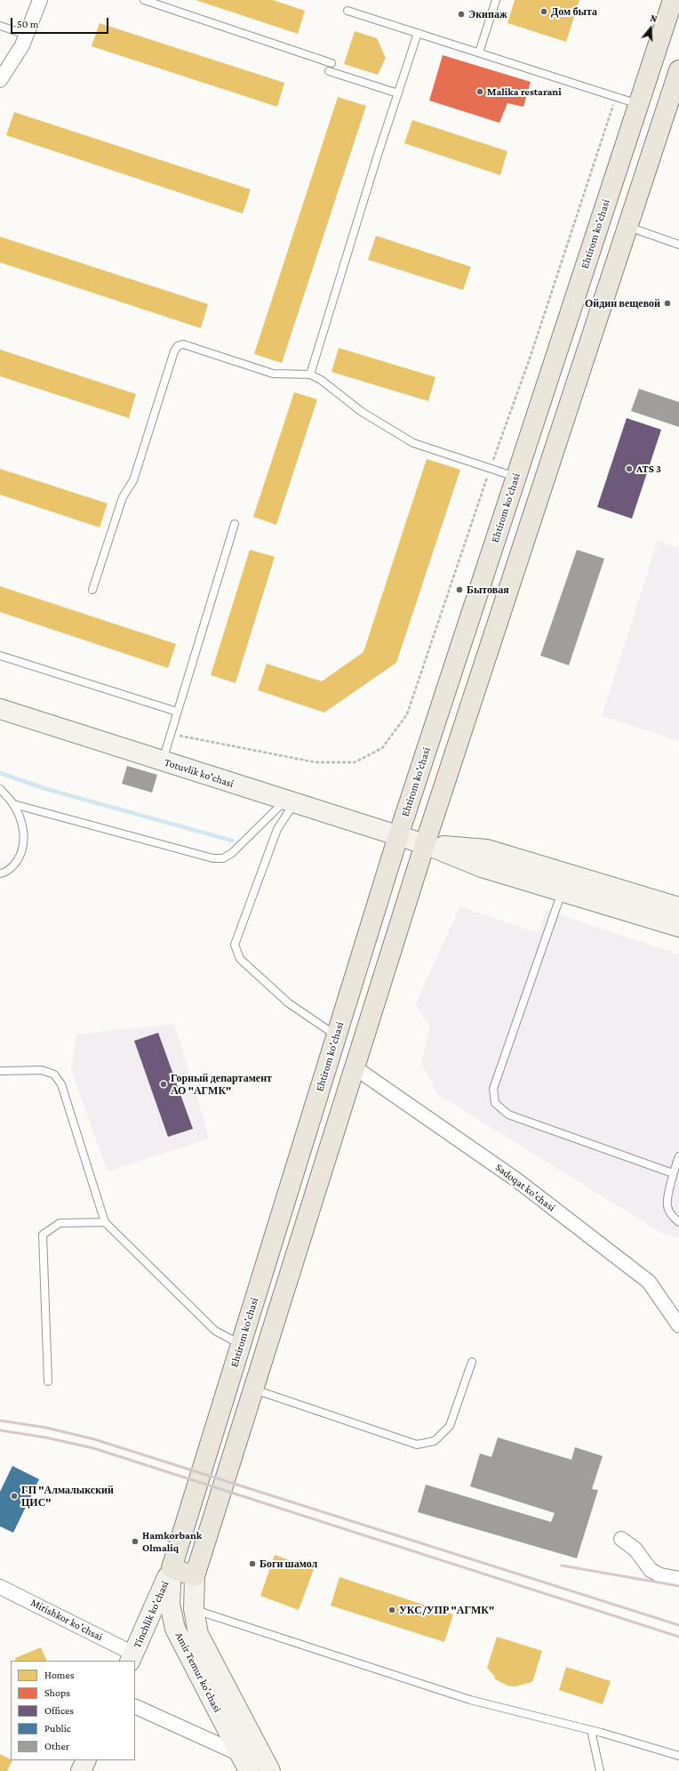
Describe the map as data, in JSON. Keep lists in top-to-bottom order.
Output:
{
  "streets": {
    "main road": [
      "Ehtirom ko'chasi",
      "Totuvlik ko'chasi",
      "Tinchlik ko'chasi",
      "Amir Temur ko'chasi"
    ],
    "street": ["Sadoqat ko'chasi", "Mirishkor ko'chsai"]
  },
  "crossings": [
    ["Ehtirom ko'chasi", "Totuvlik ko'chasi"],
    ["Ehtirom ko'chasi", "Tinchlik ko'chasi"],
    ["Ehtirom ko'chasi", "Amir Temur ko'chasi"],
    ["Tinchlik ko'chasi", "Mirishkor ko'chsai"],
    ["Tinchlik ko'chasi", "Amir Temur ko'chasi"]
  ],
  "places": [
    "Дом быта",
    "Экипаж",
    "Malika restarani",
    "Ойдин вещевой",
    "ATS 3",
    "Бытовая",
    "Горный департамент АО \"АГМК\"",
    "ГП \"Алмалыкский ЦИС\"",
    "Hamkorbank Olmaliq",
    "Боги шамол",
    "УКС/УПР \"АГМК\""
  ],
  "legend": [
    "Homes",
    "Shops",
    "Offices",
    "Public",
    "Other"
  ],
  "scale_bar": "50 m",
  "north": "top"
}
